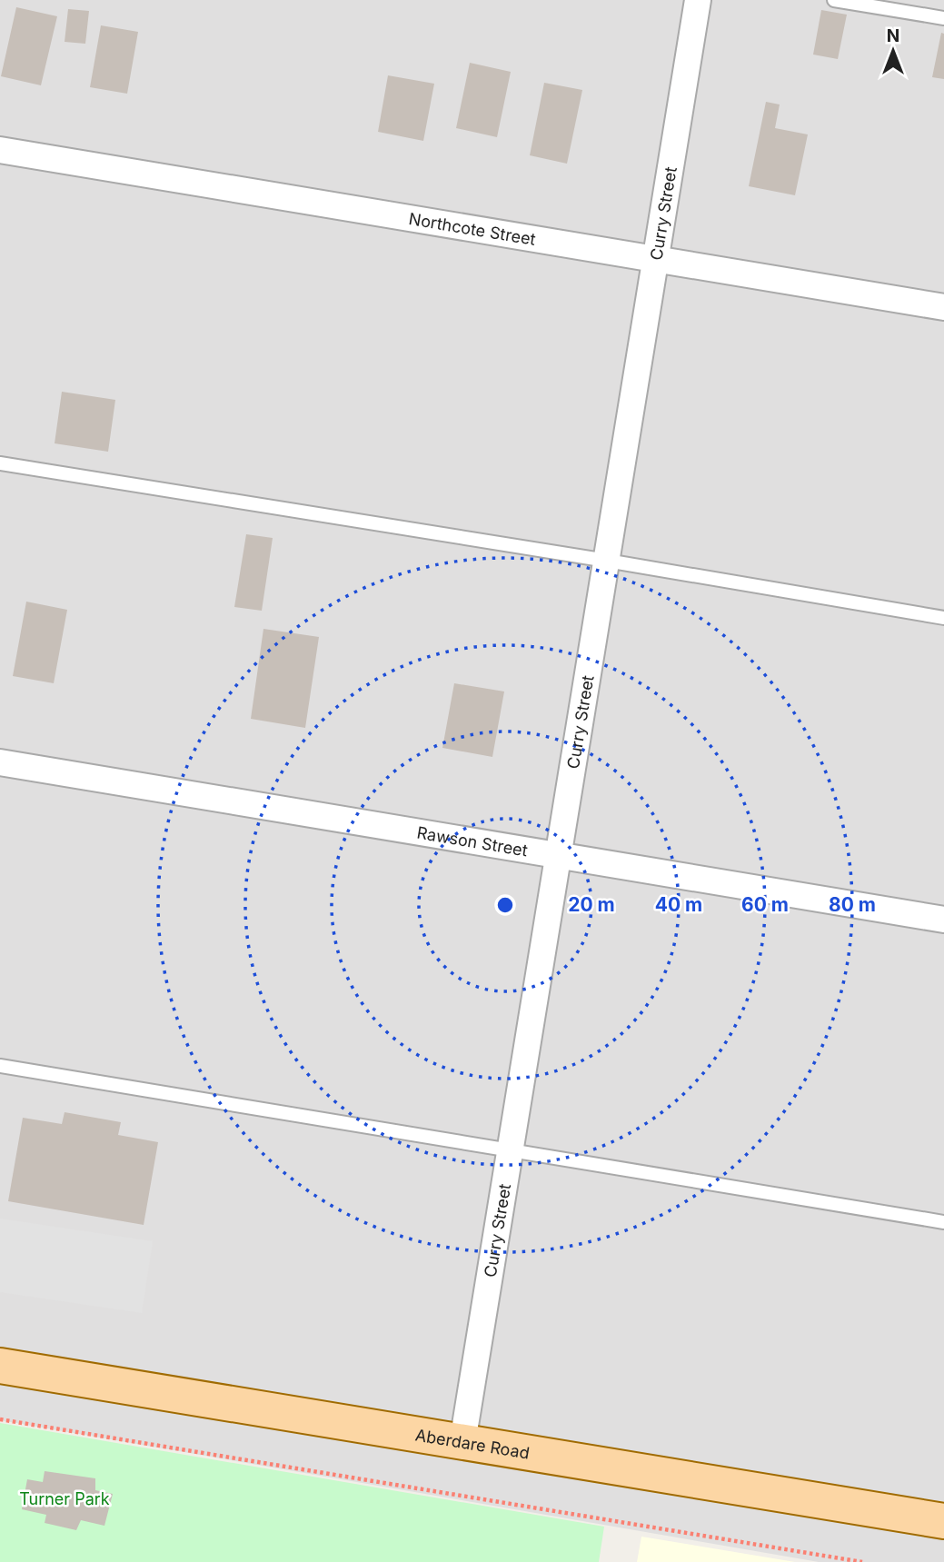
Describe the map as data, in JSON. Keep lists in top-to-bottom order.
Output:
{
  "streets": {
    "main road": ["Aberdare Road"],
    "street": ["Curry Street", "Northcote Street", "Rawson Street"]
  },
  "crossings": [
    ["Curry Street", "Northcote Street"],
    ["Curry Street", "Rawson Street"],
    ["Curry Street", "Aberdare Road"]
  ],
  "parks": ["Turner Park"],
  "north": "top",
  "rings": [
    "20 m",
    "40 m",
    "60 m",
    "80 m"
  ]
}
